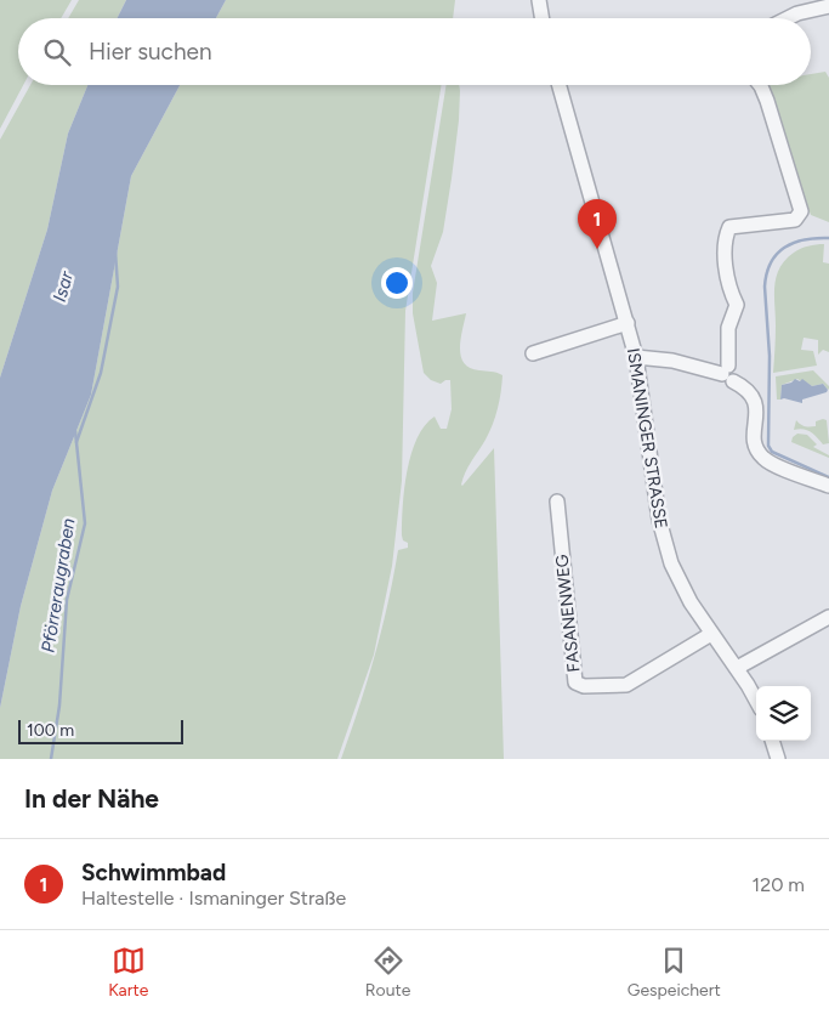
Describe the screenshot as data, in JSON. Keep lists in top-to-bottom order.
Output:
{
  "streets": {
    "street": ["ISMANINGER STRASSE", "FASANENWEG"]
  },
  "crossings": [
    ["ISMANINGER STRASSE", "FASANENWEG"]
  ],
  "water": ["Isar", "Pförreraugraben"],
  "scale_bar": "100 m",
  "page": {
    "search": "Hier suchen",
    "pins": "1",
    "scale": "100 m",
    "heading": "In der Nähe",
    "list": [
      {
        "mark": "1",
        "name": "Schwimmbad",
        "note": "Haltestelle · Ismaninger Straße",
        "value": "120 m"
      }
    ],
    "nav": ["Karte", "Route", "Gespeichert"]
  }
}
